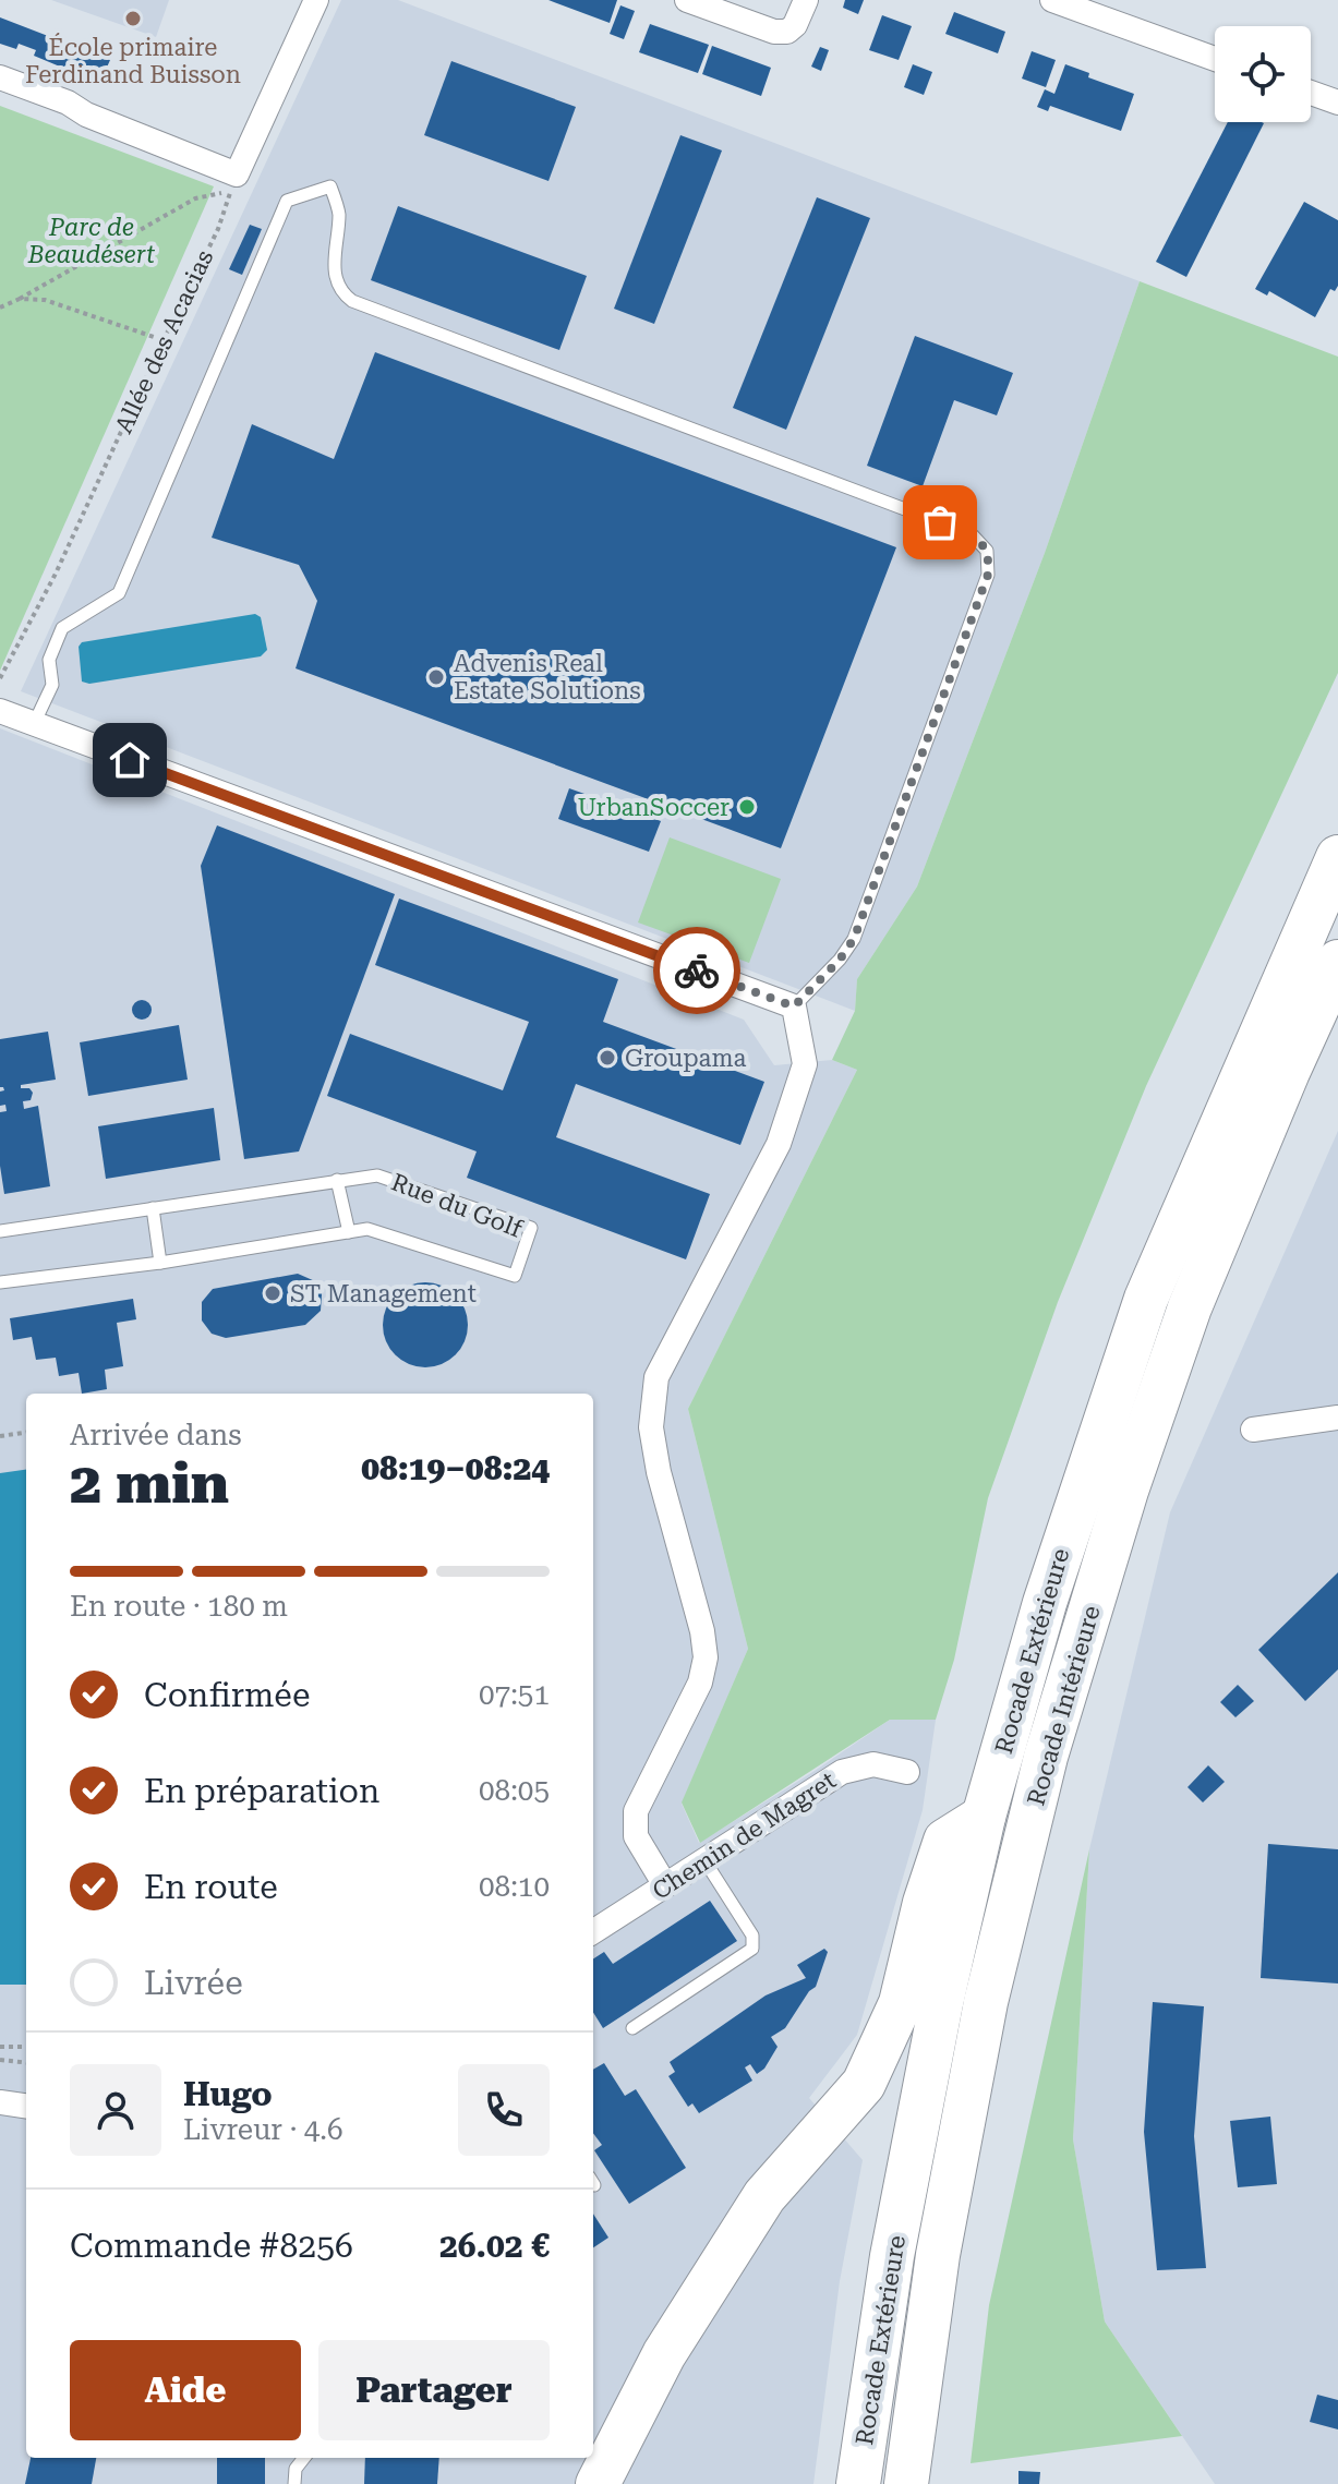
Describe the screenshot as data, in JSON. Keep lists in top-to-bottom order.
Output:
{
  "streets": {
    "highway": ["Rocade Extérieure", "Rocade Intérieure"],
    "street": ["Chemin de Magret"],
    "lane": ["Rue du Golf"],
    "path": ["Allée des Acacias"]
  },
  "parks": ["Parc de Beaudésert"],
  "places": [
    "École primaire Ferdinand Buisson",
    "Advenis Real Estate Solutions",
    "UrbanSoccer",
    "Groupama",
    "ST Management"
  ],
  "page": {
    "heading": ["2 min", "Arrivée dans", "08:19–08:24"],
    "panel": [
      "Hugo",
      "Livreur · 4.6",
      "Commande #8256",
      "26.02 €"
    ],
    "bar": "En route · 180 m",
    "list": [
      ["Confirmée", "07:51"],
      ["En préparation", "08:05"],
      ["En route", "08:10"],
      "Livrée"
    ],
    "buttons": ["Aide", "Partager"]
  }
}
